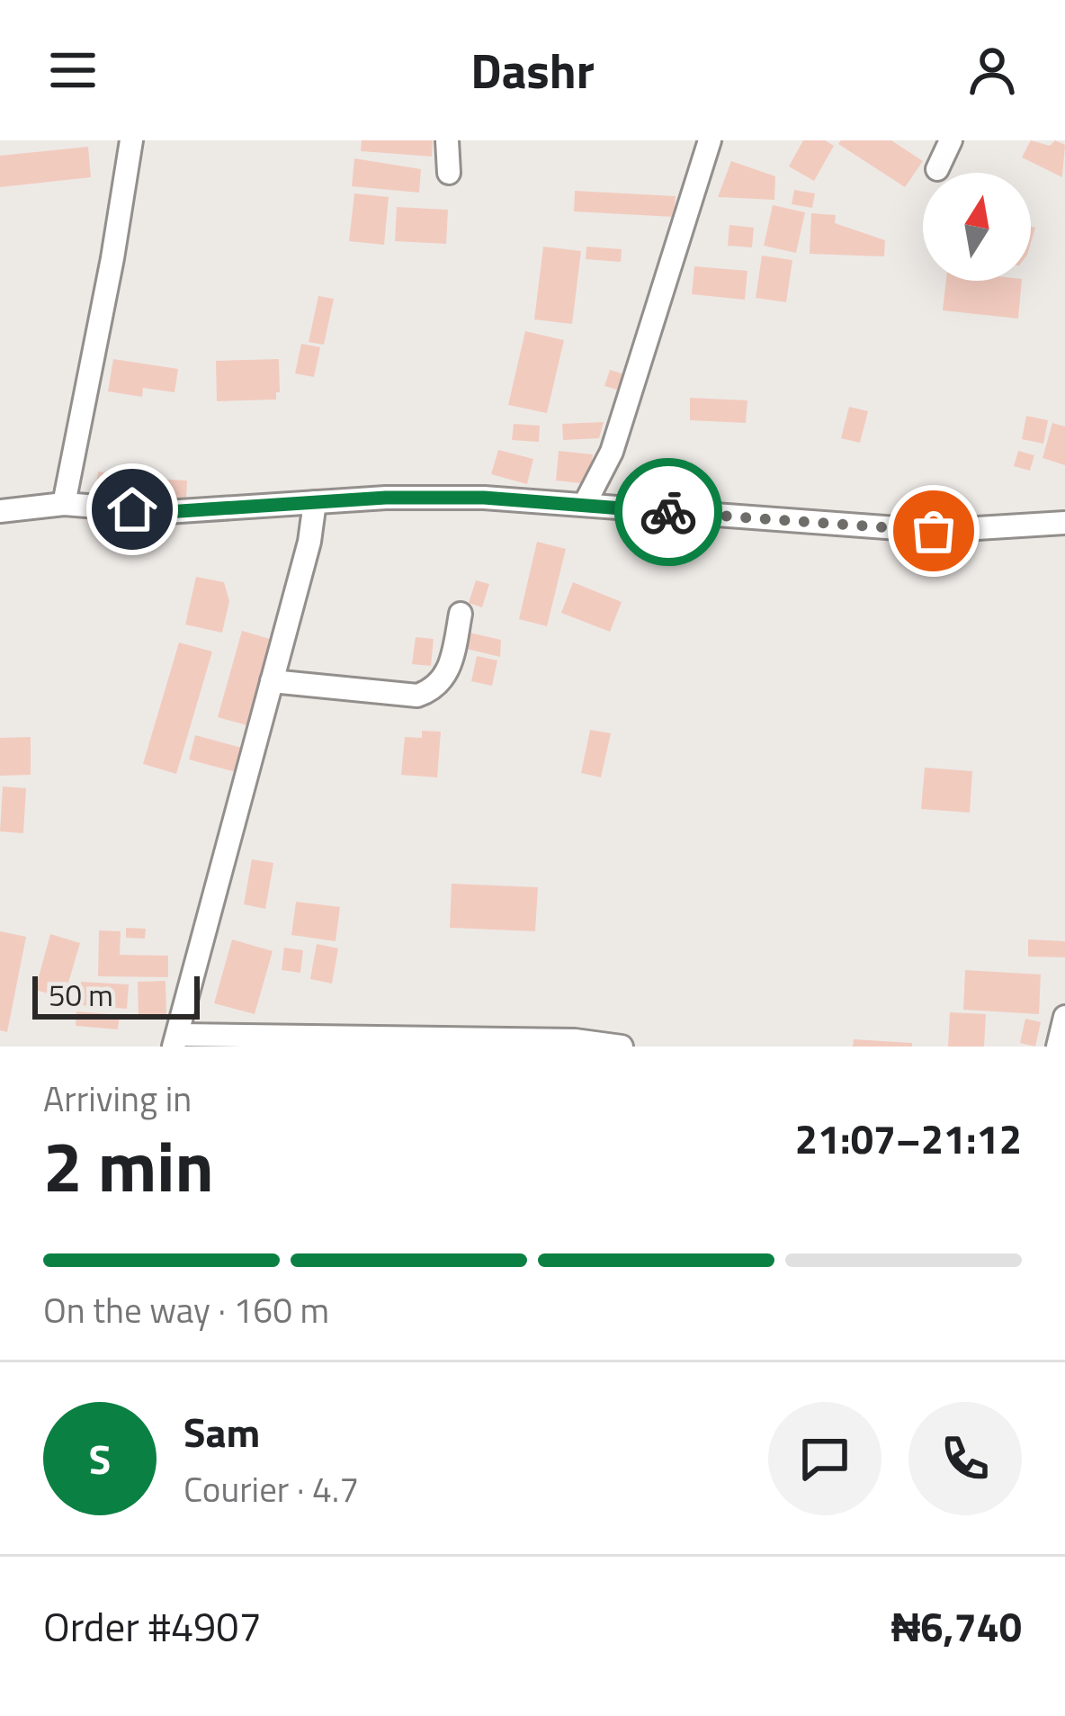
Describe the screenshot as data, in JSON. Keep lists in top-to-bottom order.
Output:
{
  "scale_bar": "50 m",
  "north": "top",
  "page": {
    "header": "Dashr",
    "scale": "50 m",
    "heading": ["2 min", "Arriving in", "21:07–21:12"],
    "panel": [
      "Sam",
      "Courier · 4.7",
      "Order #4907",
      "₦6,740"
    ],
    "bar": "On the way · 160 m",
    "round": "S"
  }
}
